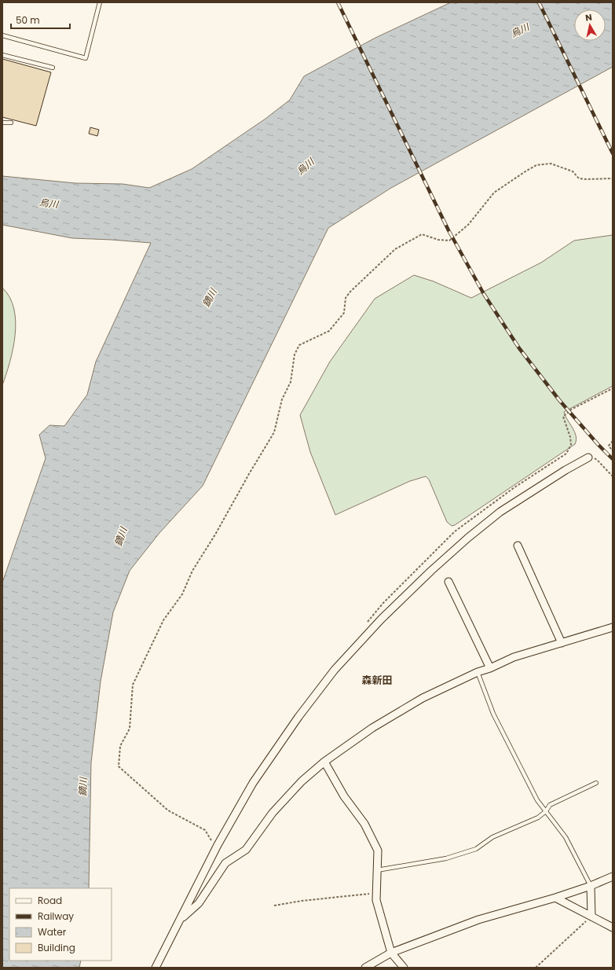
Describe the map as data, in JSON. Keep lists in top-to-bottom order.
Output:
{
  "districts": ["森新田"],
  "water": ["烏川", "鏑川"],
  "legend": [
    "Road",
    "Railway",
    "Water",
    "Building"
  ],
  "scale_bar": "50 m",
  "north": "top"
}
